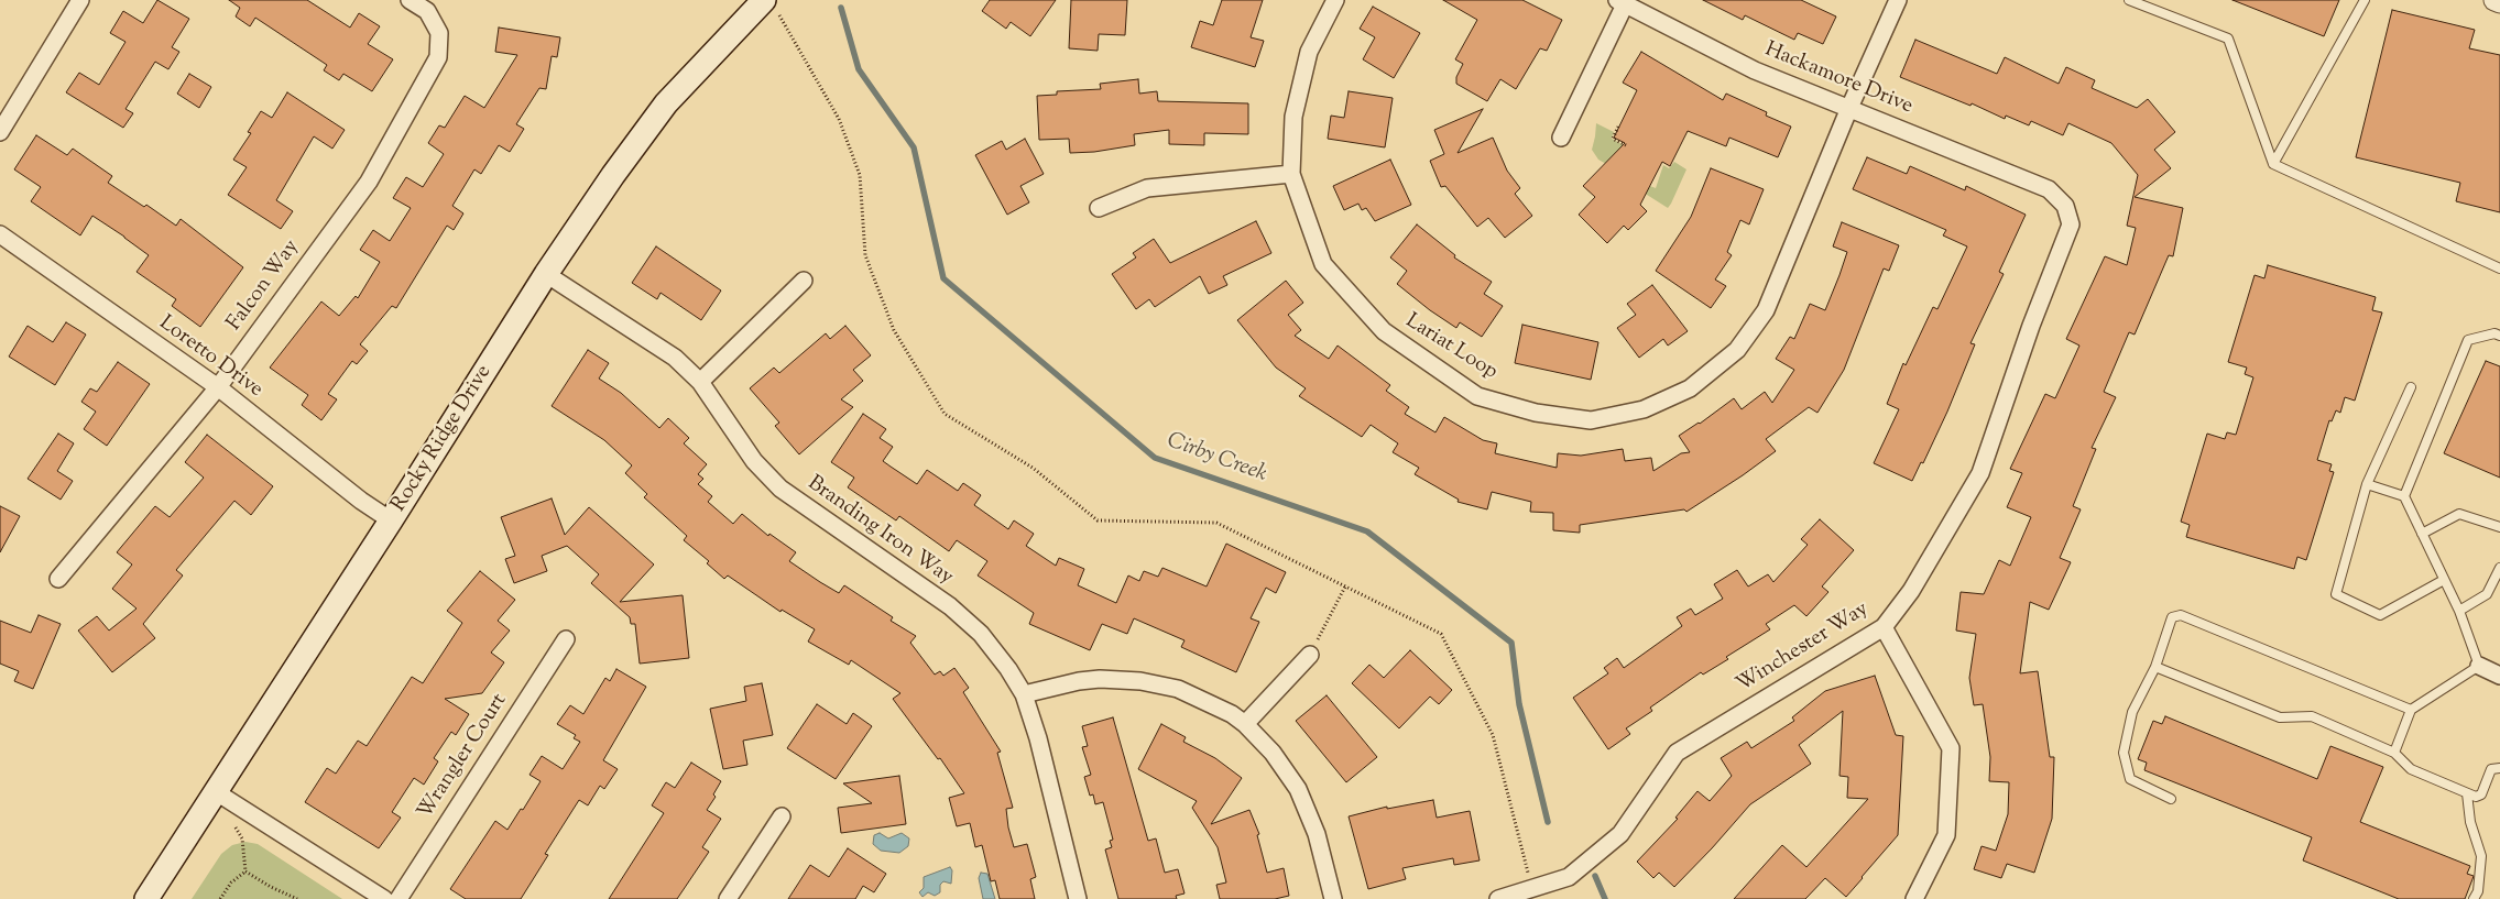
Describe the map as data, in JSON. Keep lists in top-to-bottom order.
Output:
{
  "streets": {
    "main road": ["Rocky Ridge Drive"],
    "street": [
      "Hackamore Drive",
      "Falcon Way",
      "Lariat Loop",
      "Loretto Drive",
      "Branding Iron Way",
      "Winchester Way",
      "Wrangler Court"
    ]
  },
  "crossings": [
    ["Hackamore Drive", "Lariat Loop"],
    ["Hackamore Drive", "Winchester Way"],
    ["Falcon Way", "Loretto Drive"],
    ["Loretto Drive", "Rocky Ridge Drive"],
    ["Rocky Ridge Drive", "Branding Iron Way"]
  ],
  "water": ["Cirby Creek"]
}
